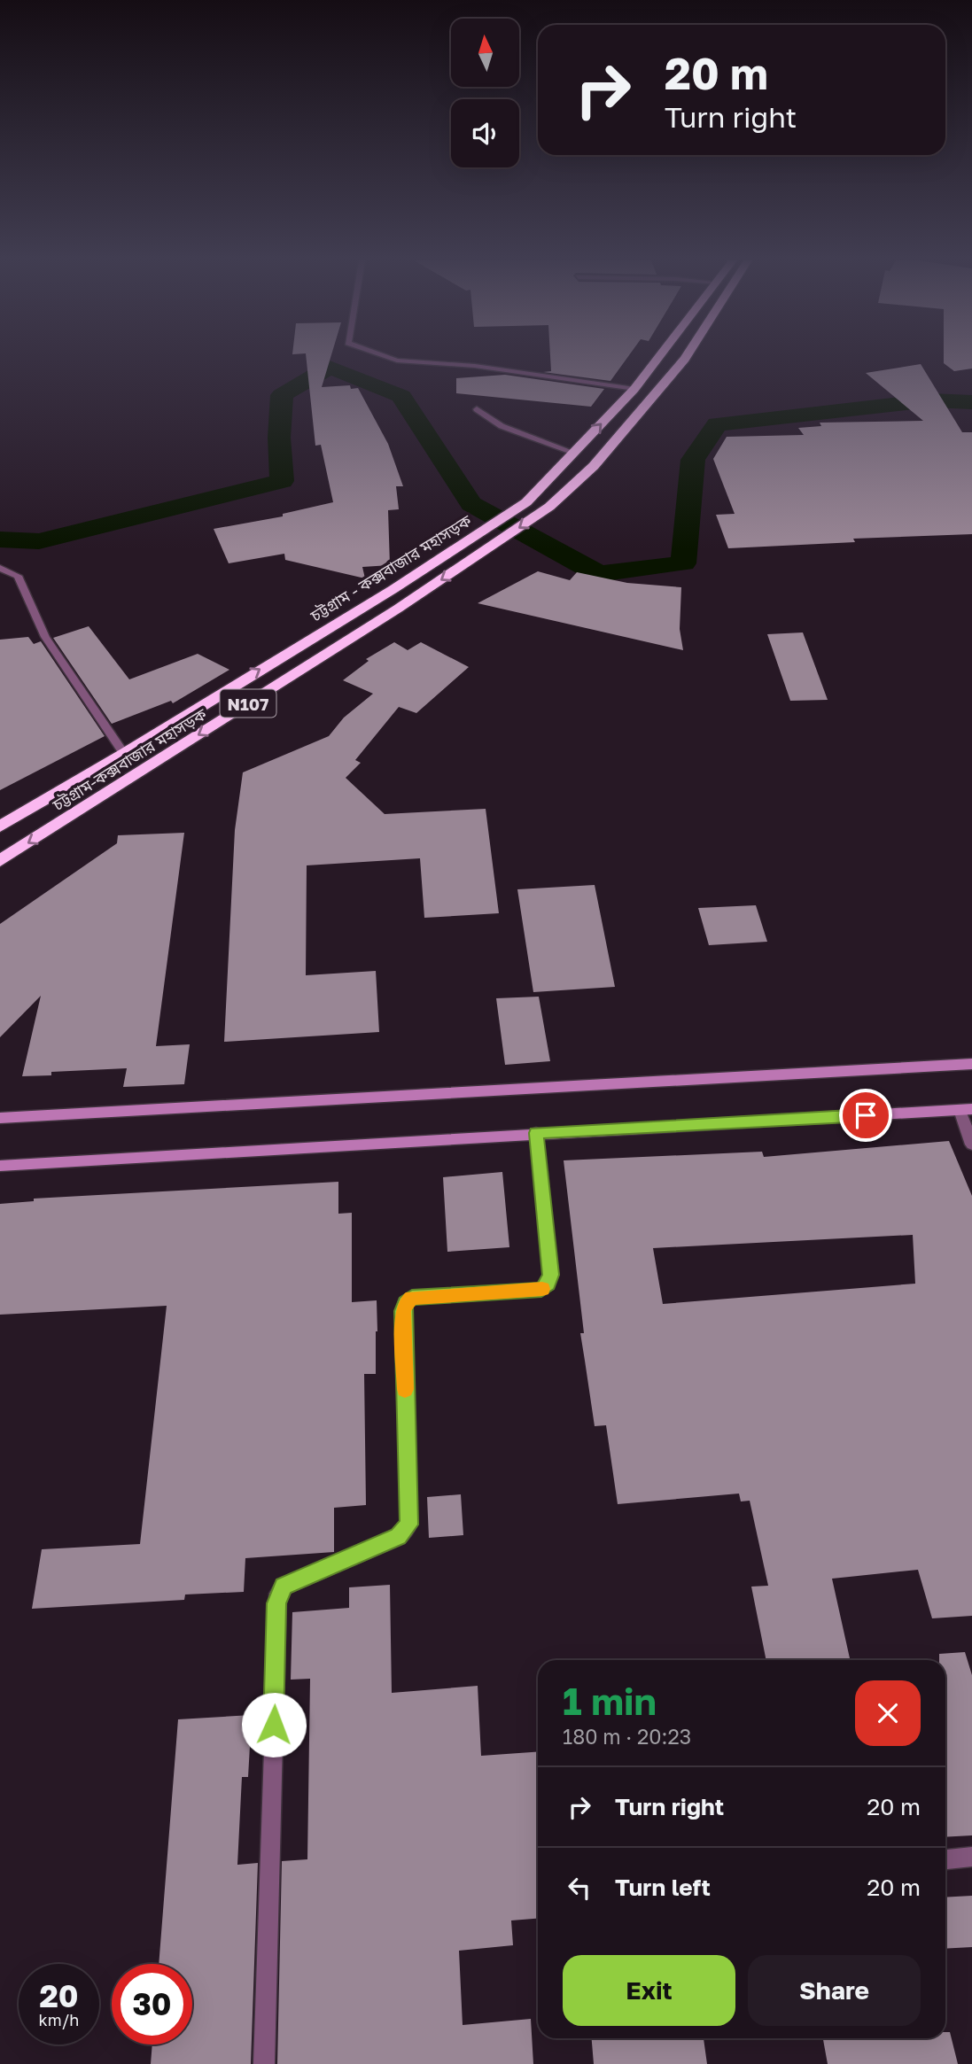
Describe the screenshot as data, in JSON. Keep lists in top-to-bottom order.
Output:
{
  "streets": {
    "highway": ["চট্টগ্রাম - কক্সবাজার মহাসড়ক", "N107", "চট্টগ্রাম-কক্সবাজার মহাসড়ক"]
  },
  "one_way": ["চট্টগ্রাম - কক্সবাজার মহাসড়ক", "চট্টগ্রাম-কক্সবাজার মহাসড়ক"],
  "north": "top",
  "page": {
    "turn": ["20 m", "Turn right"],
    "heading": ["1 min", "180 m · 20:23"],
    "list": [
      {
        "name": "Turn right",
        "value": "20 m"
      },
      {
        "name": "Turn left",
        "value": "20 m"
      }
    ],
    "buttons": ["Exit", "Share"],
    "speed": "20 km/h",
    "limit": "30"
  }
}
